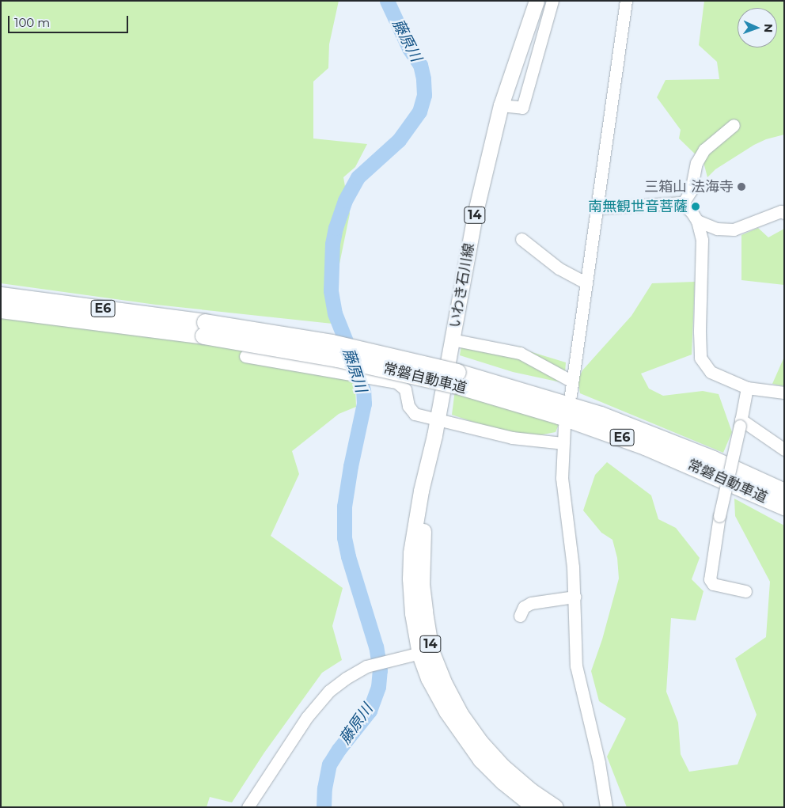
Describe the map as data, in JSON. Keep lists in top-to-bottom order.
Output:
{
  "streets": {
    "highway": ["E6", "常磐自動車道"],
    "main road": ["14", "いわき石川線"]
  },
  "water": ["藤原川"],
  "places": ["三箱山 法海寺", "南無観世音菩薩"],
  "scale_bar": "100 m",
  "north": "right"
}
